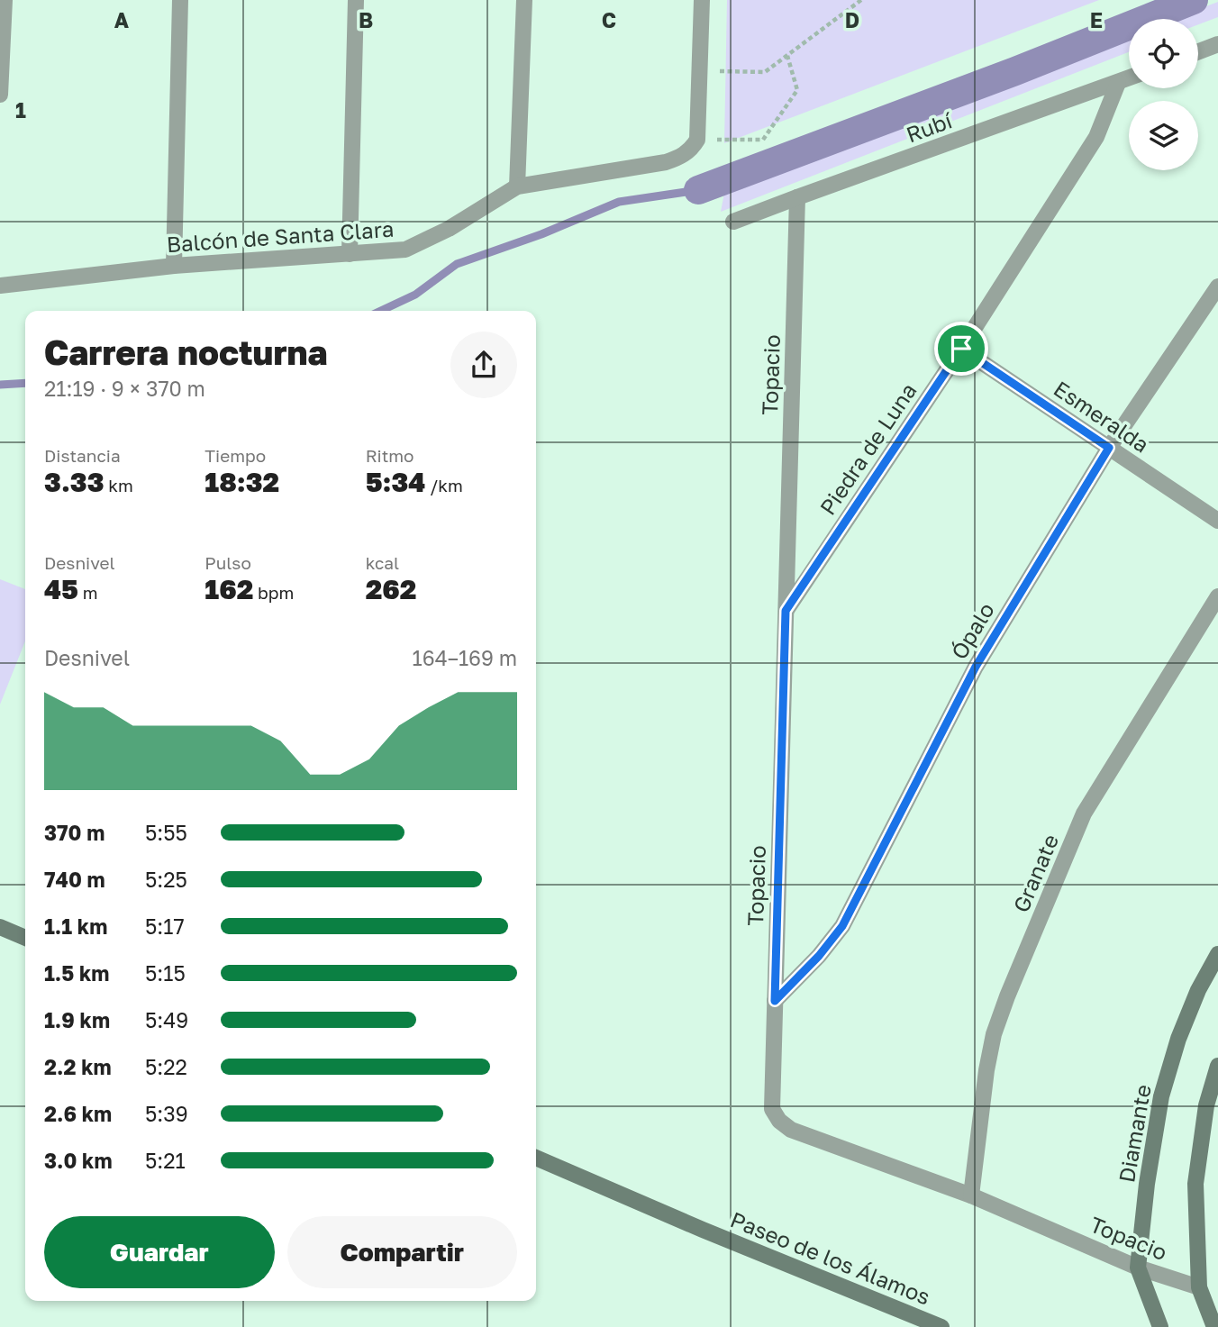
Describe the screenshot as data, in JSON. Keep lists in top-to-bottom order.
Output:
{
  "streets": {
    "street": [
      "Rubí",
      "Balcón de Santa Clara",
      "Topacio",
      "Esmeralda",
      "Piedra de Luna",
      "Ópalo",
      "Granate",
      "Diamante",
      "Paseo de los Álamos"
    ]
  },
  "crossings": [
    ["Rubí", "Topacio"],
    ["Rubí", "Piedra de Luna"],
    ["Topacio", "Piedra de Luna"],
    ["Topacio", "Ópalo"],
    ["Topacio", "Granate"],
    ["Topacio", "Diamante"],
    ["Esmeralda", "Piedra de Luna"],
    ["Esmeralda", "Ópalo"]
  ],
  "page": {
    "heading": ["Carrera nocturna", "21:19 · 9 × 370 m"],
    "stats": [
      ["Distancia", "3.33 km"],
      ["Tiempo", "18:32"],
      ["Ritmo", "5:34 /km"],
      ["Desnivel", "45 m"],
      ["Pulso", "162 bpm"],
      ["kcal", "262"]
    ],
    "chart": ["Desnivel", "164–169 m"],
    "list": [
      {
        "name": "370 m",
        "note": "5:55"
      },
      {
        "name": "740 m",
        "note": "5:25"
      },
      {
        "name": "1.1 km",
        "note": "5:17"
      },
      {
        "name": "1.5 km",
        "note": "5:15"
      },
      {
        "name": "1.9 km",
        "note": "5:49"
      },
      {
        "name": "2.2 km",
        "note": "5:22"
      },
      {
        "name": "2.6 km",
        "note": "5:39"
      },
      {
        "name": "3.0 km",
        "note": "5:21"
      }
    ],
    "buttons": ["Guardar", "Compartir"]
  },
  "grid": {
    "columns": [
      "A",
      "B",
      "C",
      "D",
      "E"
    ],
    "rows": ["1"]
  }
}
